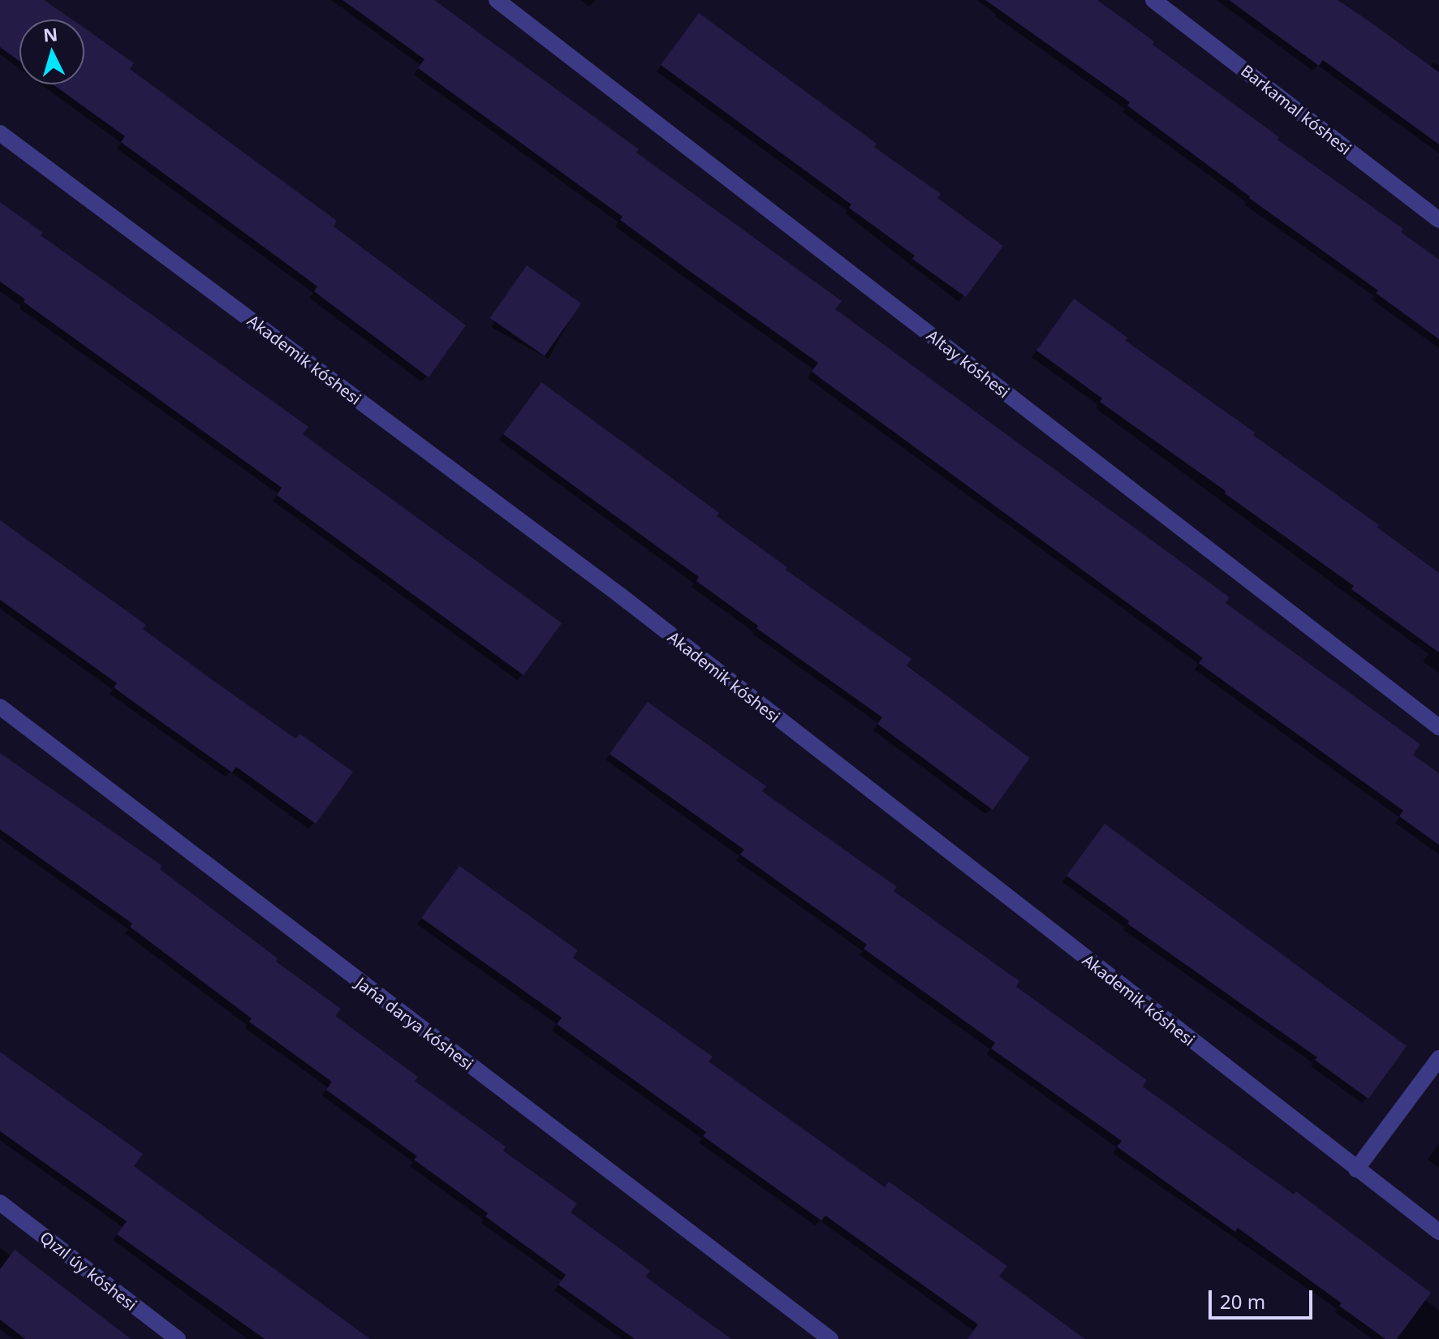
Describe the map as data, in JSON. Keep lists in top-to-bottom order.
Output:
{
  "streets": {
    "street": [
      "Barkamal kóshesi",
      "Akademik kóshesi",
      "Altay kóshesi",
      "Jańa darya kóshesi",
      "Qızıl úy kóshesi"
    ]
  },
  "scale_bar": "20 m",
  "north": "top"
}
